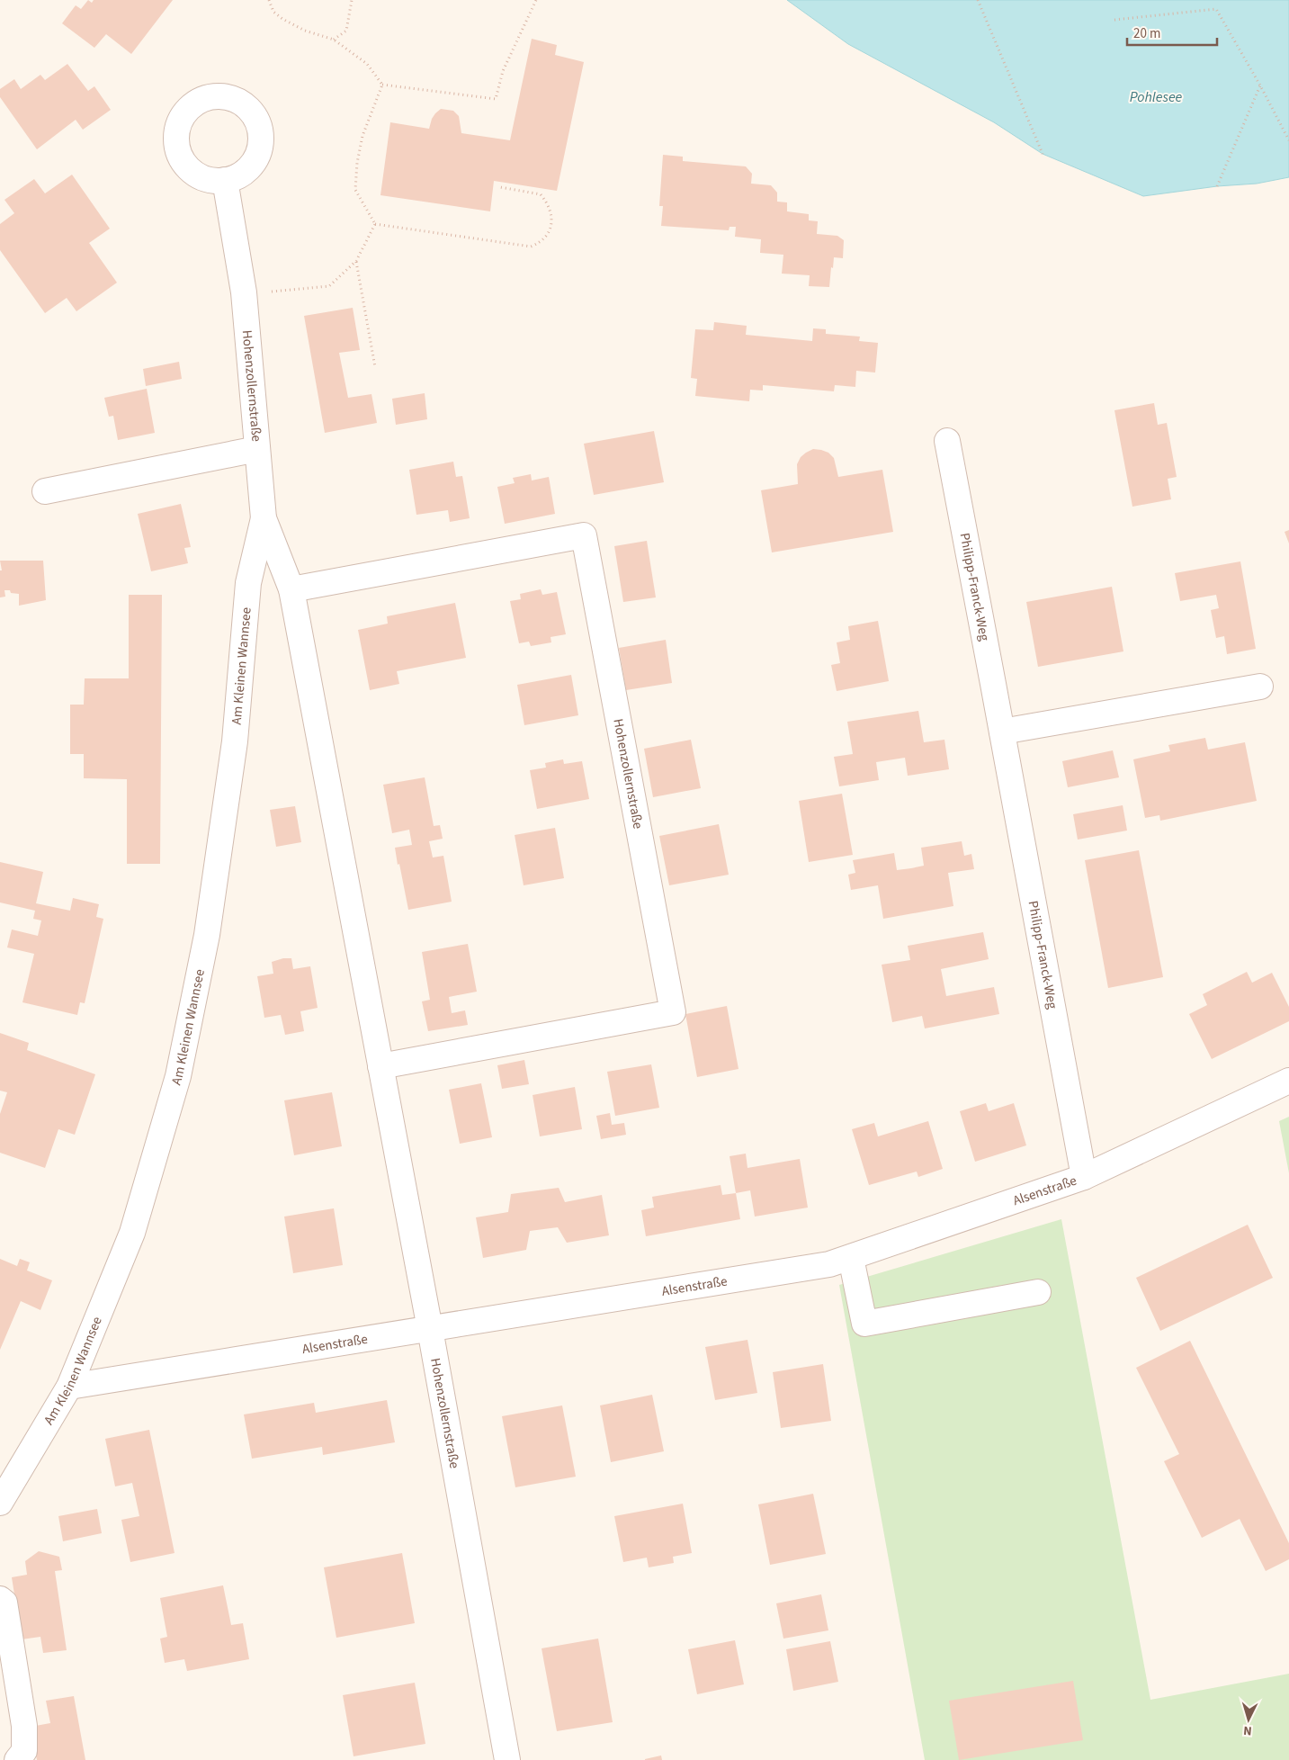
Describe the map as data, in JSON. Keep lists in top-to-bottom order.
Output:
{
  "streets": {
    "street": [
      "Hohenzollernstraße",
      "Philipp-Franck-Weg",
      "Am Kleinen Wannsee",
      "Alsenstraße"
    ]
  },
  "crossings": [
    ["Hohenzollernstraße", "Am Kleinen Wannsee"],
    ["Hohenzollernstraße", "Alsenstraße"],
    ["Philipp-Franck-Weg", "Alsenstraße"],
    ["Am Kleinen Wannsee", "Alsenstraße"]
  ],
  "water": ["Pohlesee"],
  "scale_bar": "20 m",
  "north": "bottom"
}
